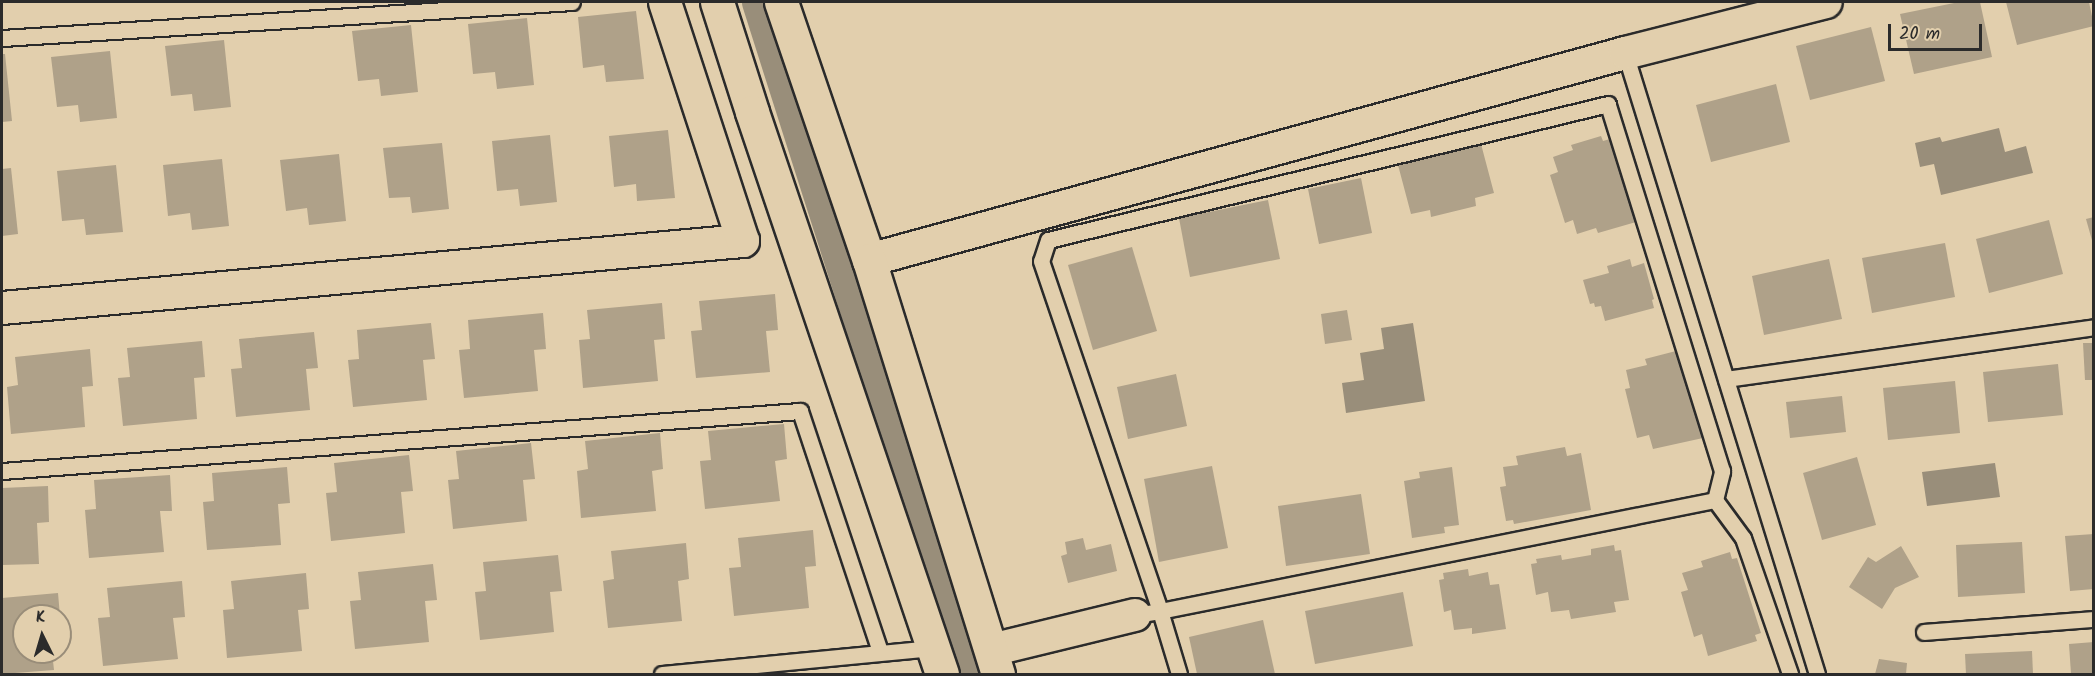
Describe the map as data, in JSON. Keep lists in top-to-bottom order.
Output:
{
  "scale_bar": "20 m",
  "north": "top"
}
